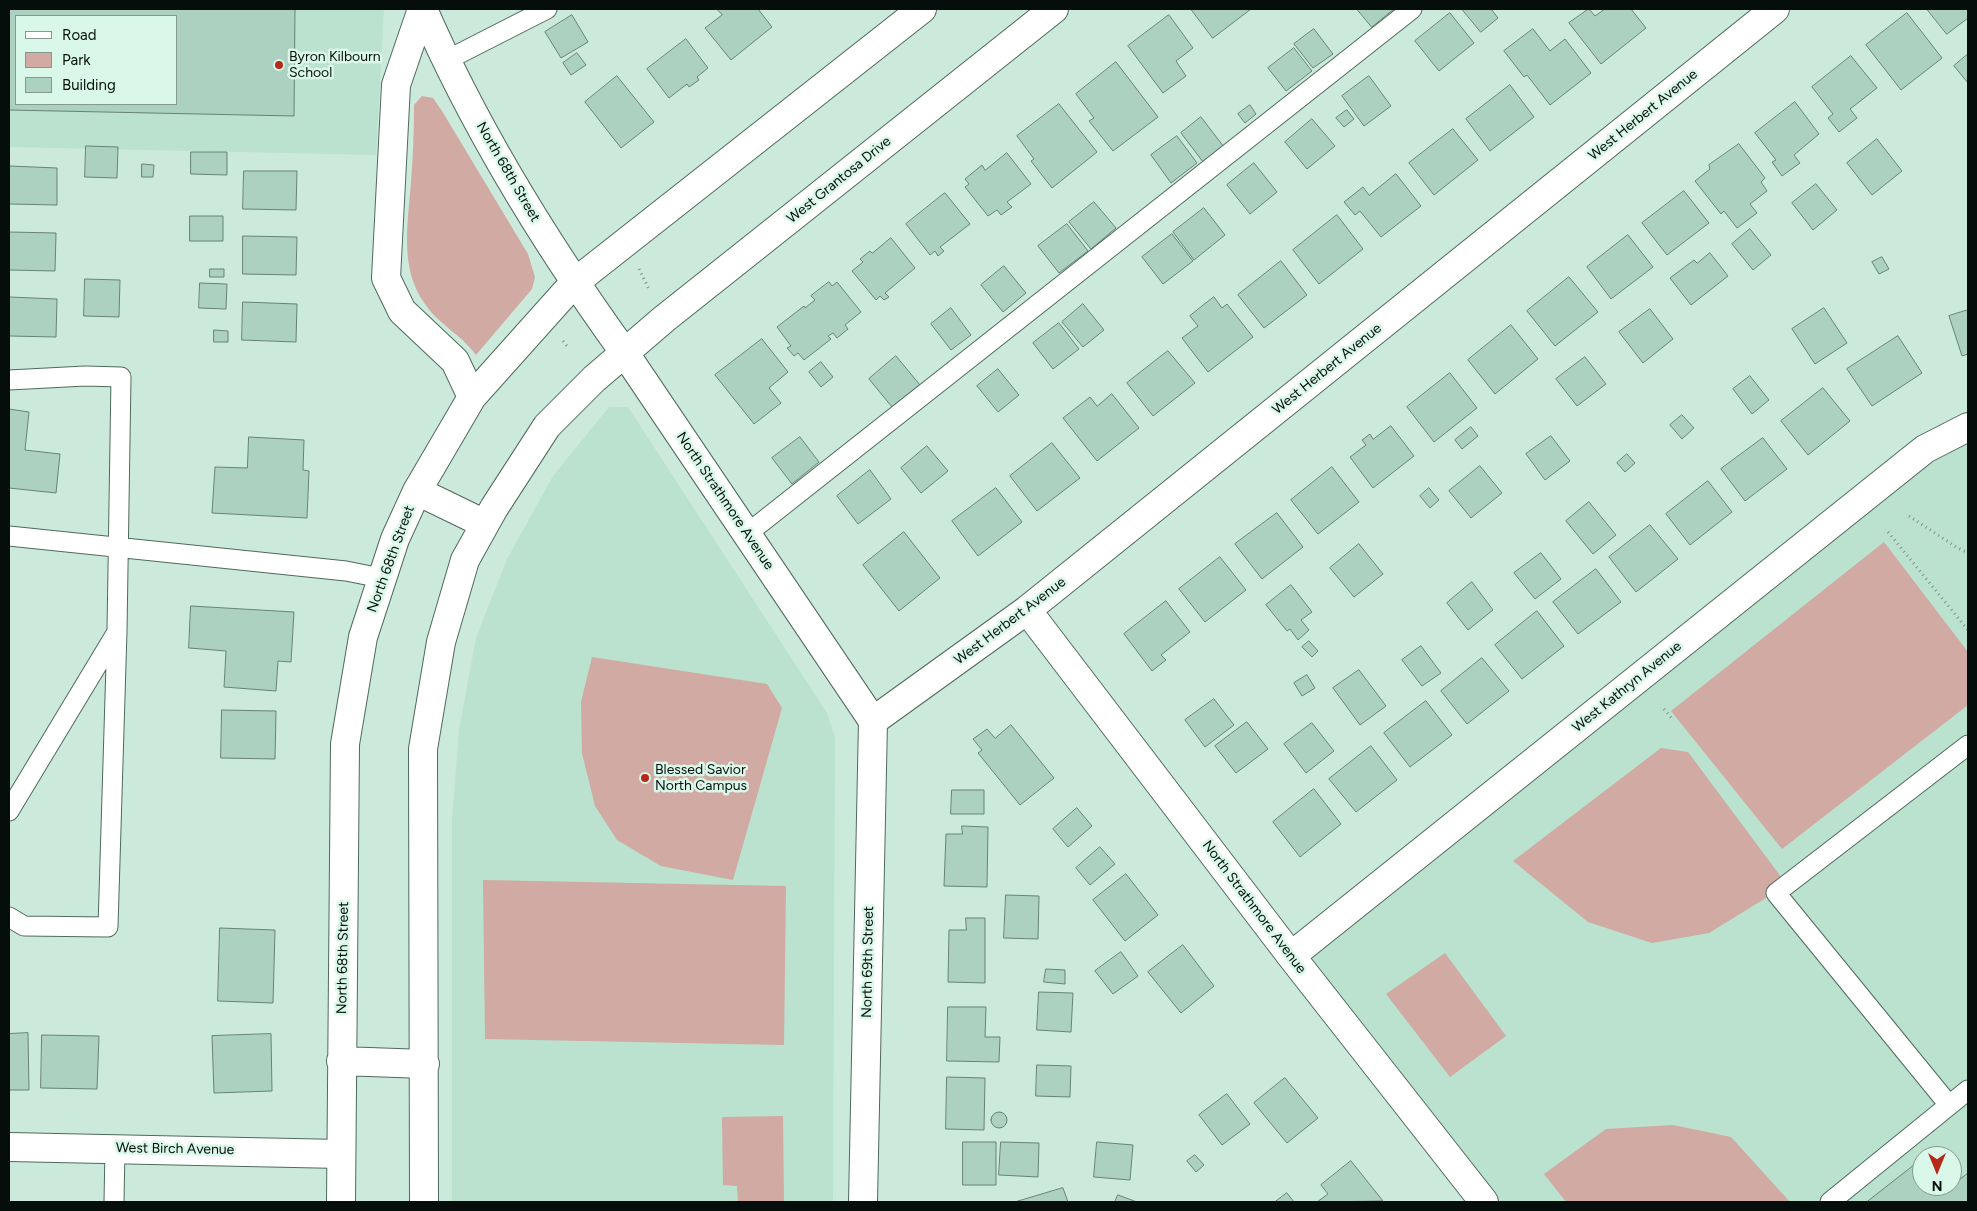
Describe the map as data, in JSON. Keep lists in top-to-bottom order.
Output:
{
  "streets": {
    "street": [
      "West Herbert Avenue",
      "North 68th Street",
      "West Grantosa Drive",
      "North Strathmore Avenue",
      "West Kathryn Avenue",
      "North 69th Street",
      "West Birch Avenue"
    ]
  },
  "crossings": [
    ["West Herbert Avenue", "North Strathmore Avenue"],
    ["West Herbert Avenue", "North 69th Street"],
    ["North 68th Street", "North Strathmore Avenue"],
    ["North 68th Street", "West Birch Avenue"],
    ["West Grantosa Drive", "North Strathmore Avenue"],
    ["North Strathmore Avenue", "West Kathryn Avenue"],
    ["North Strathmore Avenue", "North 69th Street"]
  ],
  "places": ["Byron Kilbourn School", "Blessed Savior North Campus"],
  "legend": ["Road", "Park", "Building"],
  "north": "bottom"
}
